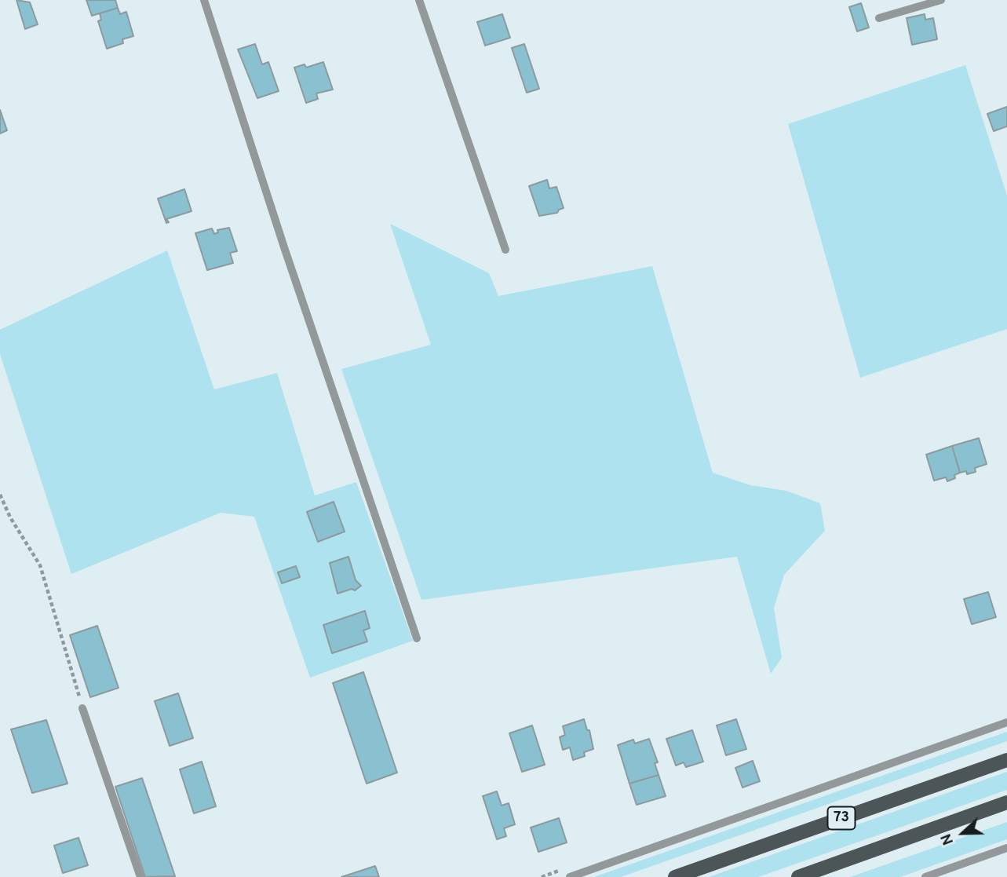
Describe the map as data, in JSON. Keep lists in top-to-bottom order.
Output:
{
  "streets": {
    "main road": ["73"]
  },
  "north": "left"
}
